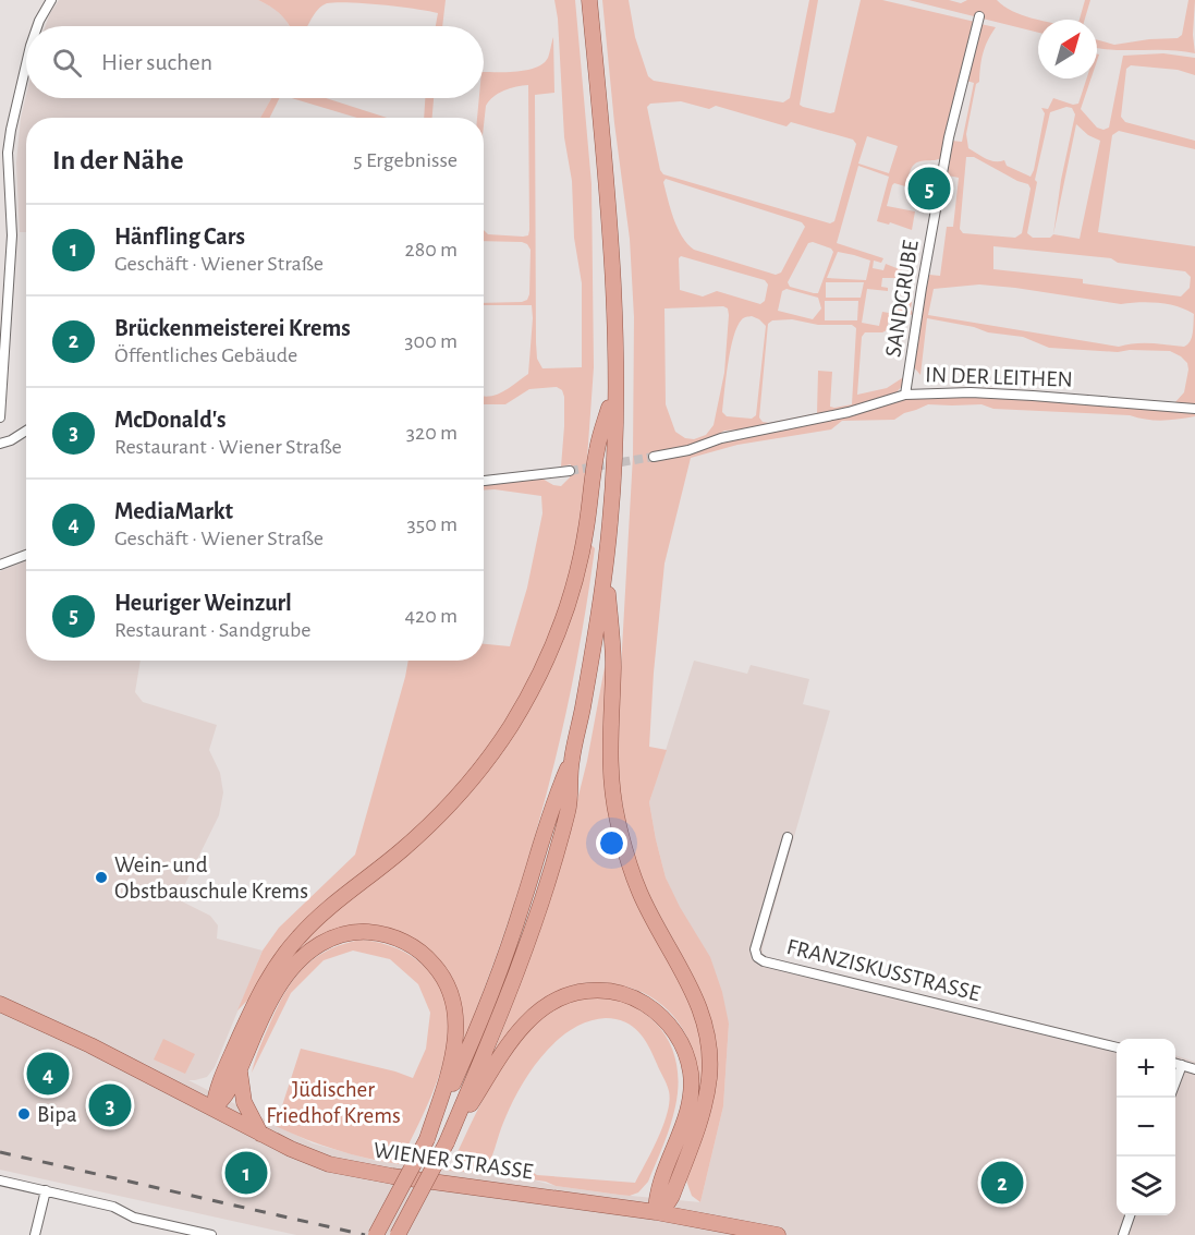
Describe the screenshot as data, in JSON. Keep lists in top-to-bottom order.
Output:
{
  "streets": {
    "main road": ["WIENER STRASSE"],
    "street": ["SANDGRUBE", "IN DER LEITHEN", "FRANZISKUSSTRASSE"]
  },
  "crossings": [
    ["SANDGRUBE", "IN DER LEITHEN"]
  ],
  "parks": ["Jüdischer Friedhof Krems"],
  "places": ["Wein- und Obstbauschule Krems", "Bipa"],
  "north": "top right",
  "page": {
    "search": "Hier suchen",
    "heading": ["In der Nähe", "5 Ergebnisse"],
    "pins": [
      "5",
      "4",
      "3",
      "1",
      "2"
    ],
    "list": [
      {
        "mark": "1",
        "name": "Hänfling Cars",
        "note": "Geschäft · Wiener Straße",
        "value": "280 m"
      },
      {
        "mark": "2",
        "name": "Brückenmeisterei Krems",
        "note": "Öffentliches Gebäude",
        "value": "300 m"
      },
      {
        "mark": "3",
        "name": "McDonald's",
        "note": "Restaurant · Wiener Straße",
        "value": "320 m"
      },
      {
        "mark": "4",
        "name": "MediaMarkt",
        "note": "Geschäft · Wiener Straße",
        "value": "350 m"
      },
      {
        "mark": "5",
        "name": "Heuriger Weinzurl",
        "note": "Restaurant · Sandgrube",
        "value": "420 m"
      }
    ],
    "map_buttons": ["+", "−"]
  }
}
